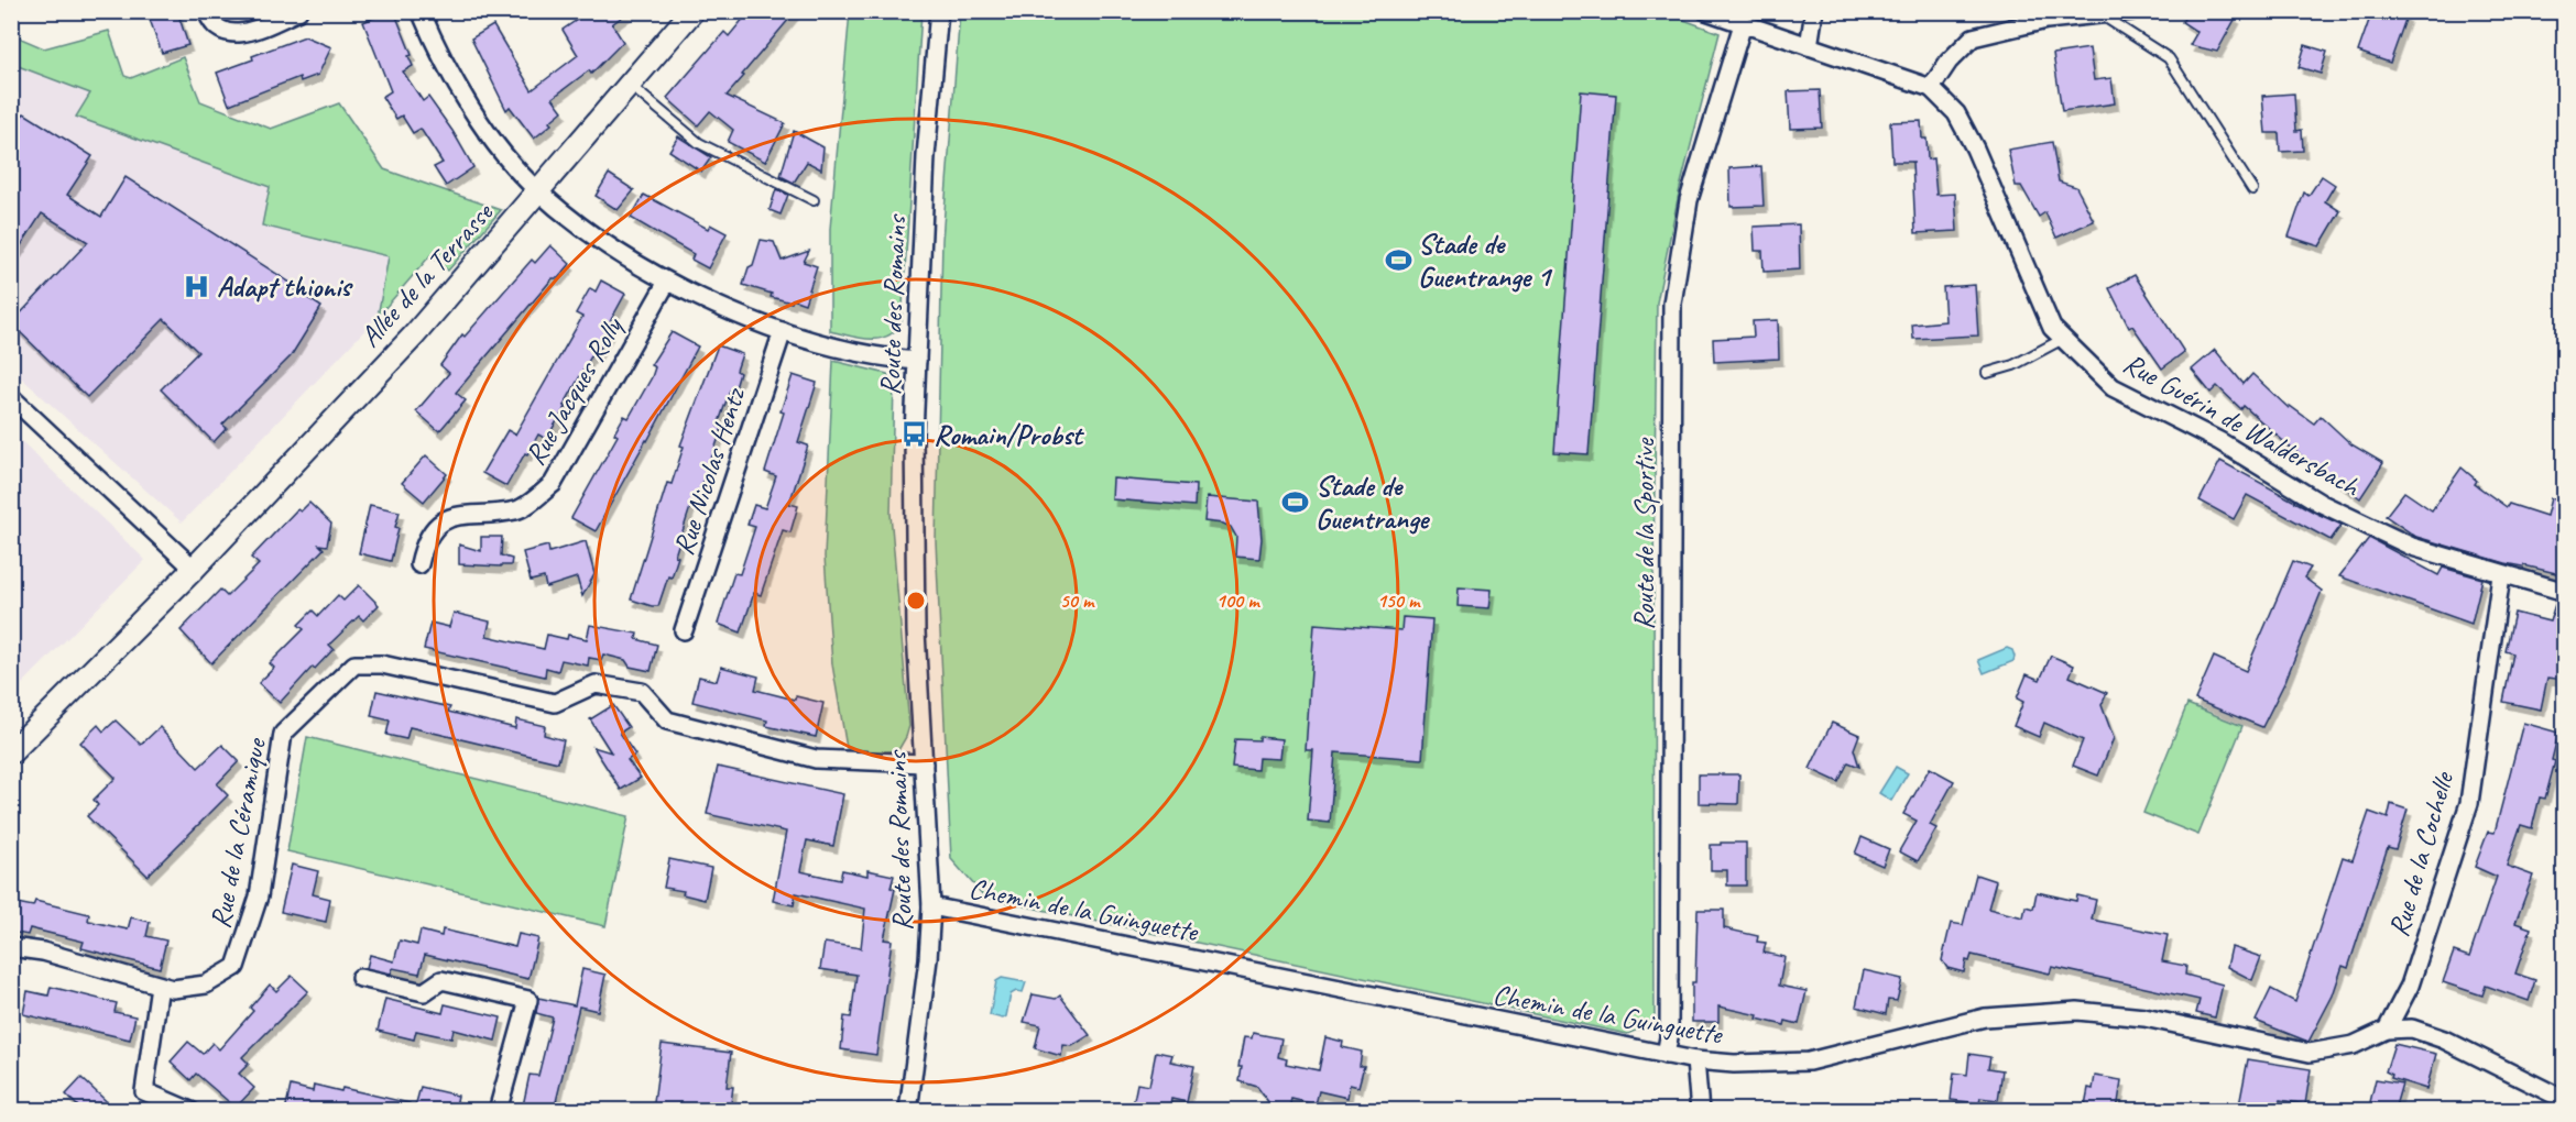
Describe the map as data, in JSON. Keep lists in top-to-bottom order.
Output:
{
  "streets": {
    "street": [
      "Allée de la Terrasse",
      "Route des Romains",
      "Rue Jacques Rolly",
      "Rue Guérin de Waldersbach",
      "Rue Nicolas Hentz",
      "Route de la Sportive",
      "Rue de la Céramique",
      "Rue de la Cochelle",
      "Chemin de la Guinguette"
    ]
  },
  "crossings": [
    ["Route des Romains", "Rue de la Céramique"],
    ["Route des Romains", "Chemin de la Guinguette"],
    ["Rue Guérin de Waldersbach", "Route de la Sportive"],
    ["Rue Guérin de Waldersbach", "Rue de la Cochelle"],
    ["Route de la Sportive", "Chemin de la Guinguette"],
    ["Rue de la Cochelle", "Chemin de la Guinguette"]
  ],
  "places": {
    "sports": ["Stade de Guentrange 1", "Stade de Guentrange"],
    "hospital": ["Adapt thionis"],
    "bus stop": ["Romain/Probst"]
  },
  "rings": ["50 m", "100 m", "150 m"]
}
